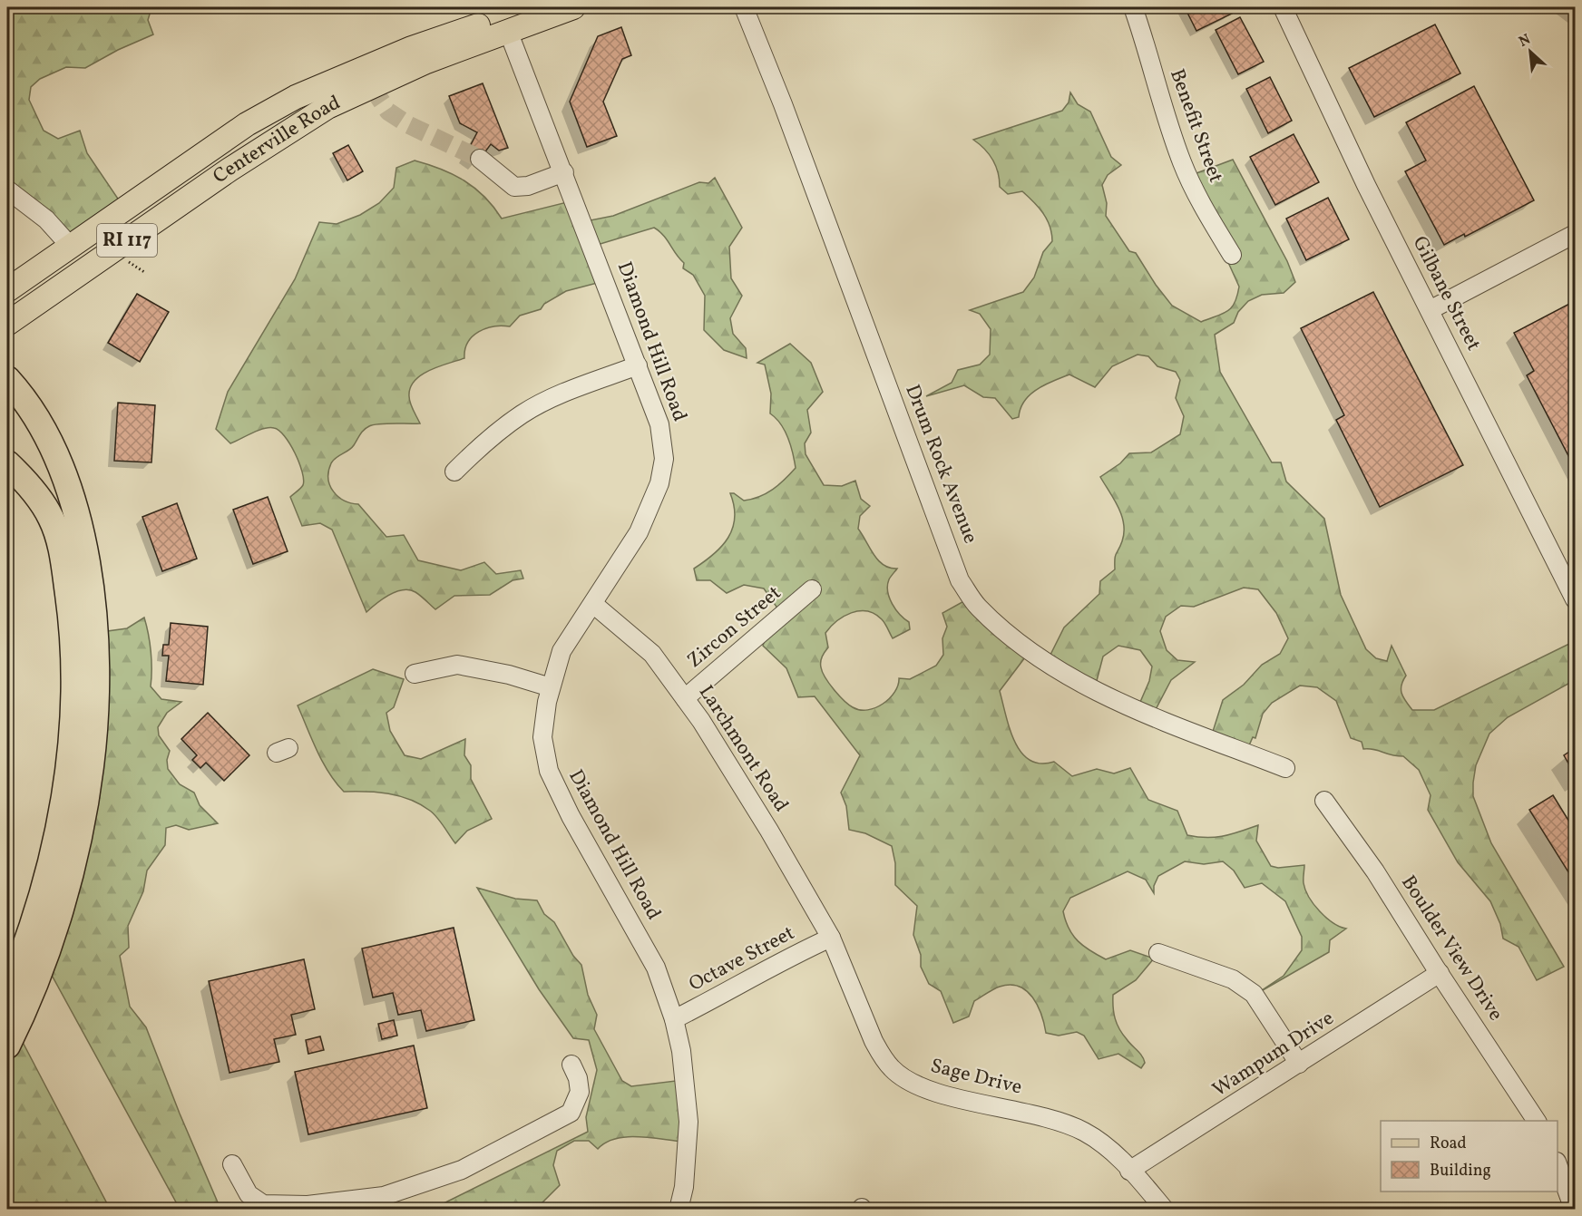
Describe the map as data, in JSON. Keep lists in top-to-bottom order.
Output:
{
  "streets": {
    "main road": ["Centerville Road", "RI 117"],
    "street": [
      "Benefit Street",
      "Gilbane Street",
      "Diamond Hill Road",
      "Drum Rock Avenue",
      "Zircon Street",
      "Larchmont Road",
      "Boulder View Drive",
      "Octave Street",
      "Wampum Drive",
      "Sage Drive"
    ]
  },
  "crossings": [
    ["Centerville Road", "Diamond Hill Road"],
    ["Diamond Hill Road", "Larchmont Road"],
    ["Diamond Hill Road", "Octave Street"],
    ["Zircon Street", "Larchmont Road"],
    ["Larchmont Road", "Octave Street"],
    ["Larchmont Road", "Sage Drive"],
    ["Boulder View Drive", "Wampum Drive"],
    ["Octave Street", "Sage Drive"],
    ["Wampum Drive", "Sage Drive"]
  ],
  "legend": ["Road", "Building"],
  "north": "top left"
}
